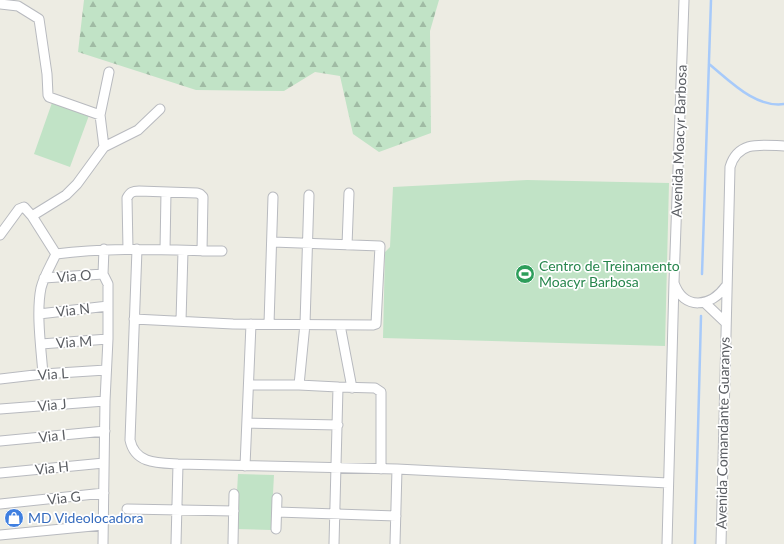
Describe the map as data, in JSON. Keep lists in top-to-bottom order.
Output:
{
  "streets": {
    "street": [
      "Avenida Moacyr Barbosa",
      "Via O",
      "Via N",
      "Via M",
      "Via L",
      "Via J",
      "Avenida Comandante Guaranys",
      "Via I",
      "Via H",
      "Via G"
    ]
  },
  "places": {
    "sports": ["Centro de Treinamento Moacyr Barbosa"],
    "shop": ["MD Videolocadora"]
  }
}
